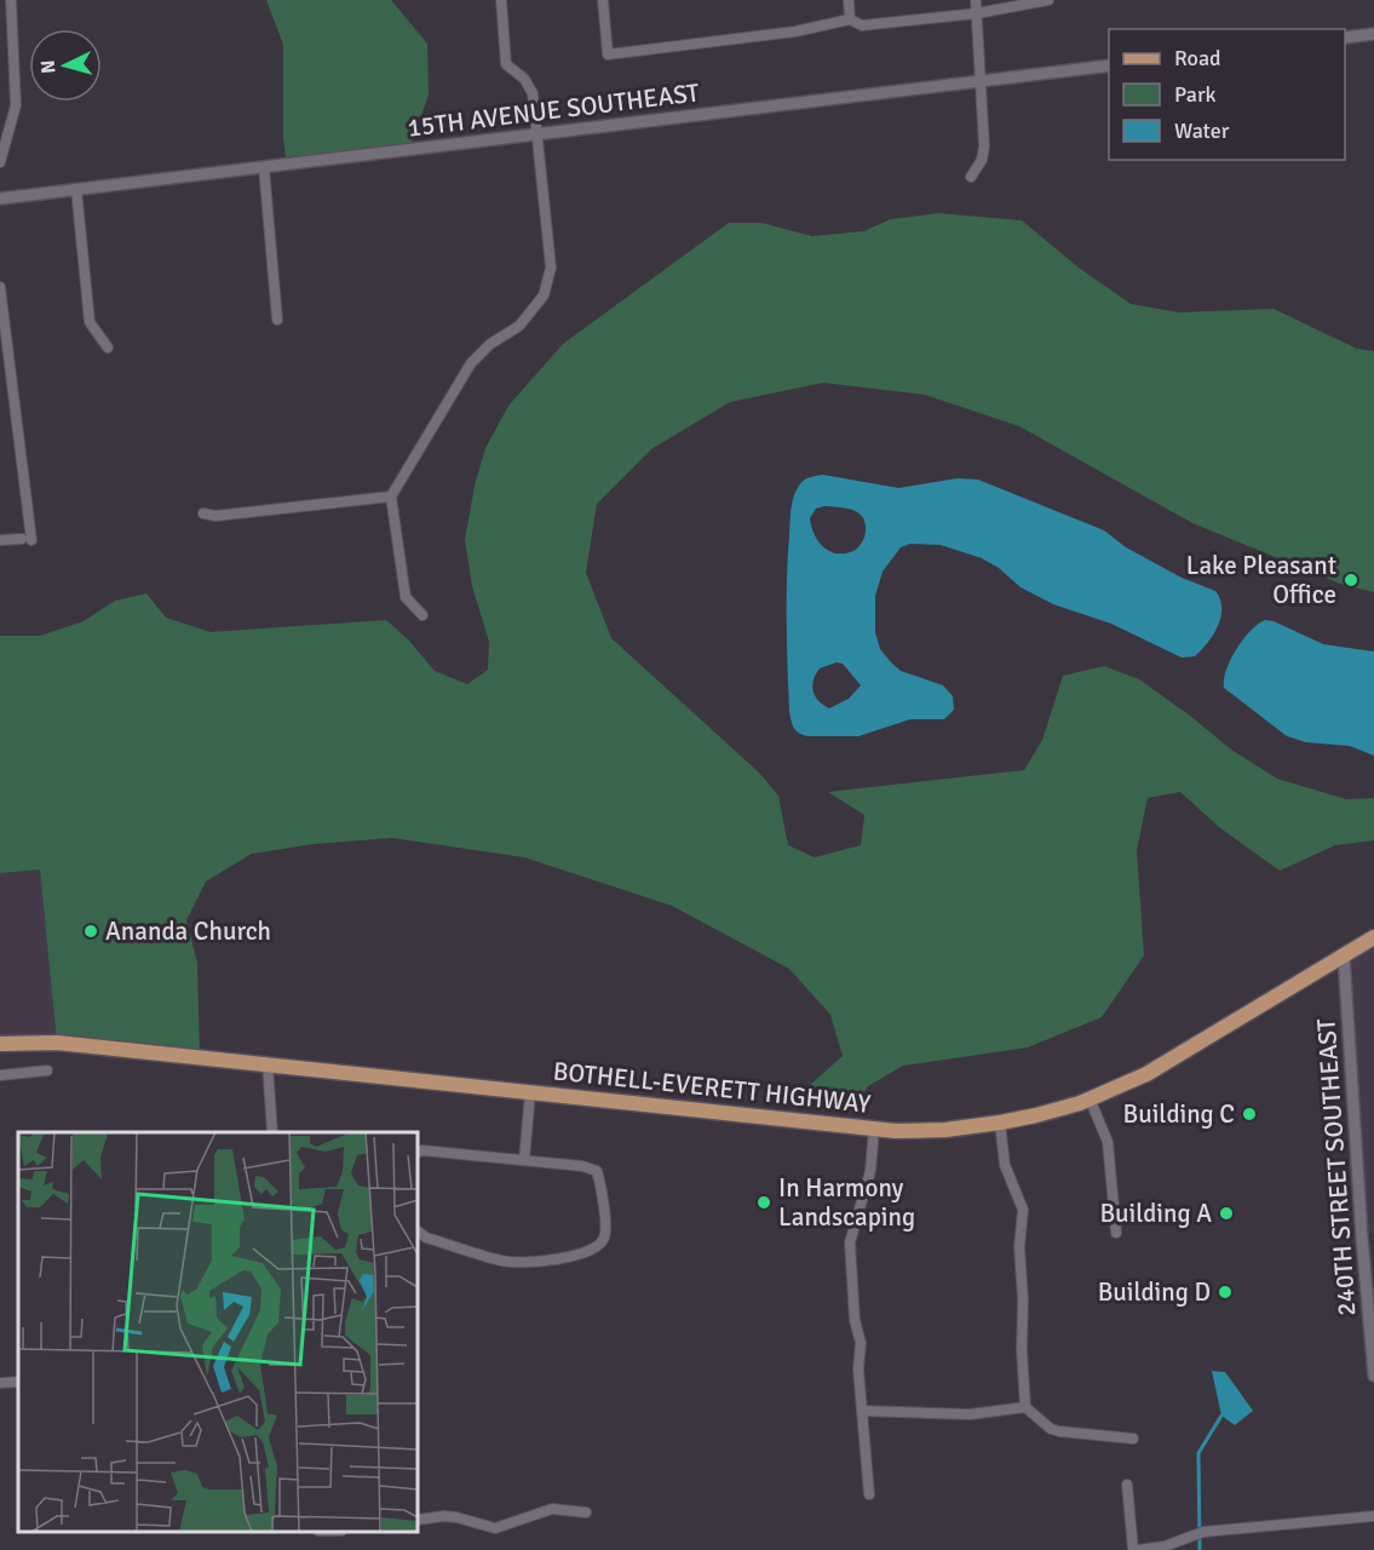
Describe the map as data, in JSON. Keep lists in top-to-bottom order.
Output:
{
  "streets": {
    "main road": ["BOTHELL-EVERETT HIGHWAY"],
    "street": ["15TH AVENUE SOUTHEAST", "240TH STREET SOUTHEAST"]
  },
  "crossings": [
    ["BOTHELL-EVERETT HIGHWAY", "240TH STREET SOUTHEAST"]
  ],
  "places": [
    "Lake Pleasant Office",
    "Ananda Church",
    "Building C",
    "In Harmony Landscaping",
    "Building A",
    "Building D"
  ],
  "legend": ["Road", "Park", "Water"],
  "north": "left"
}
